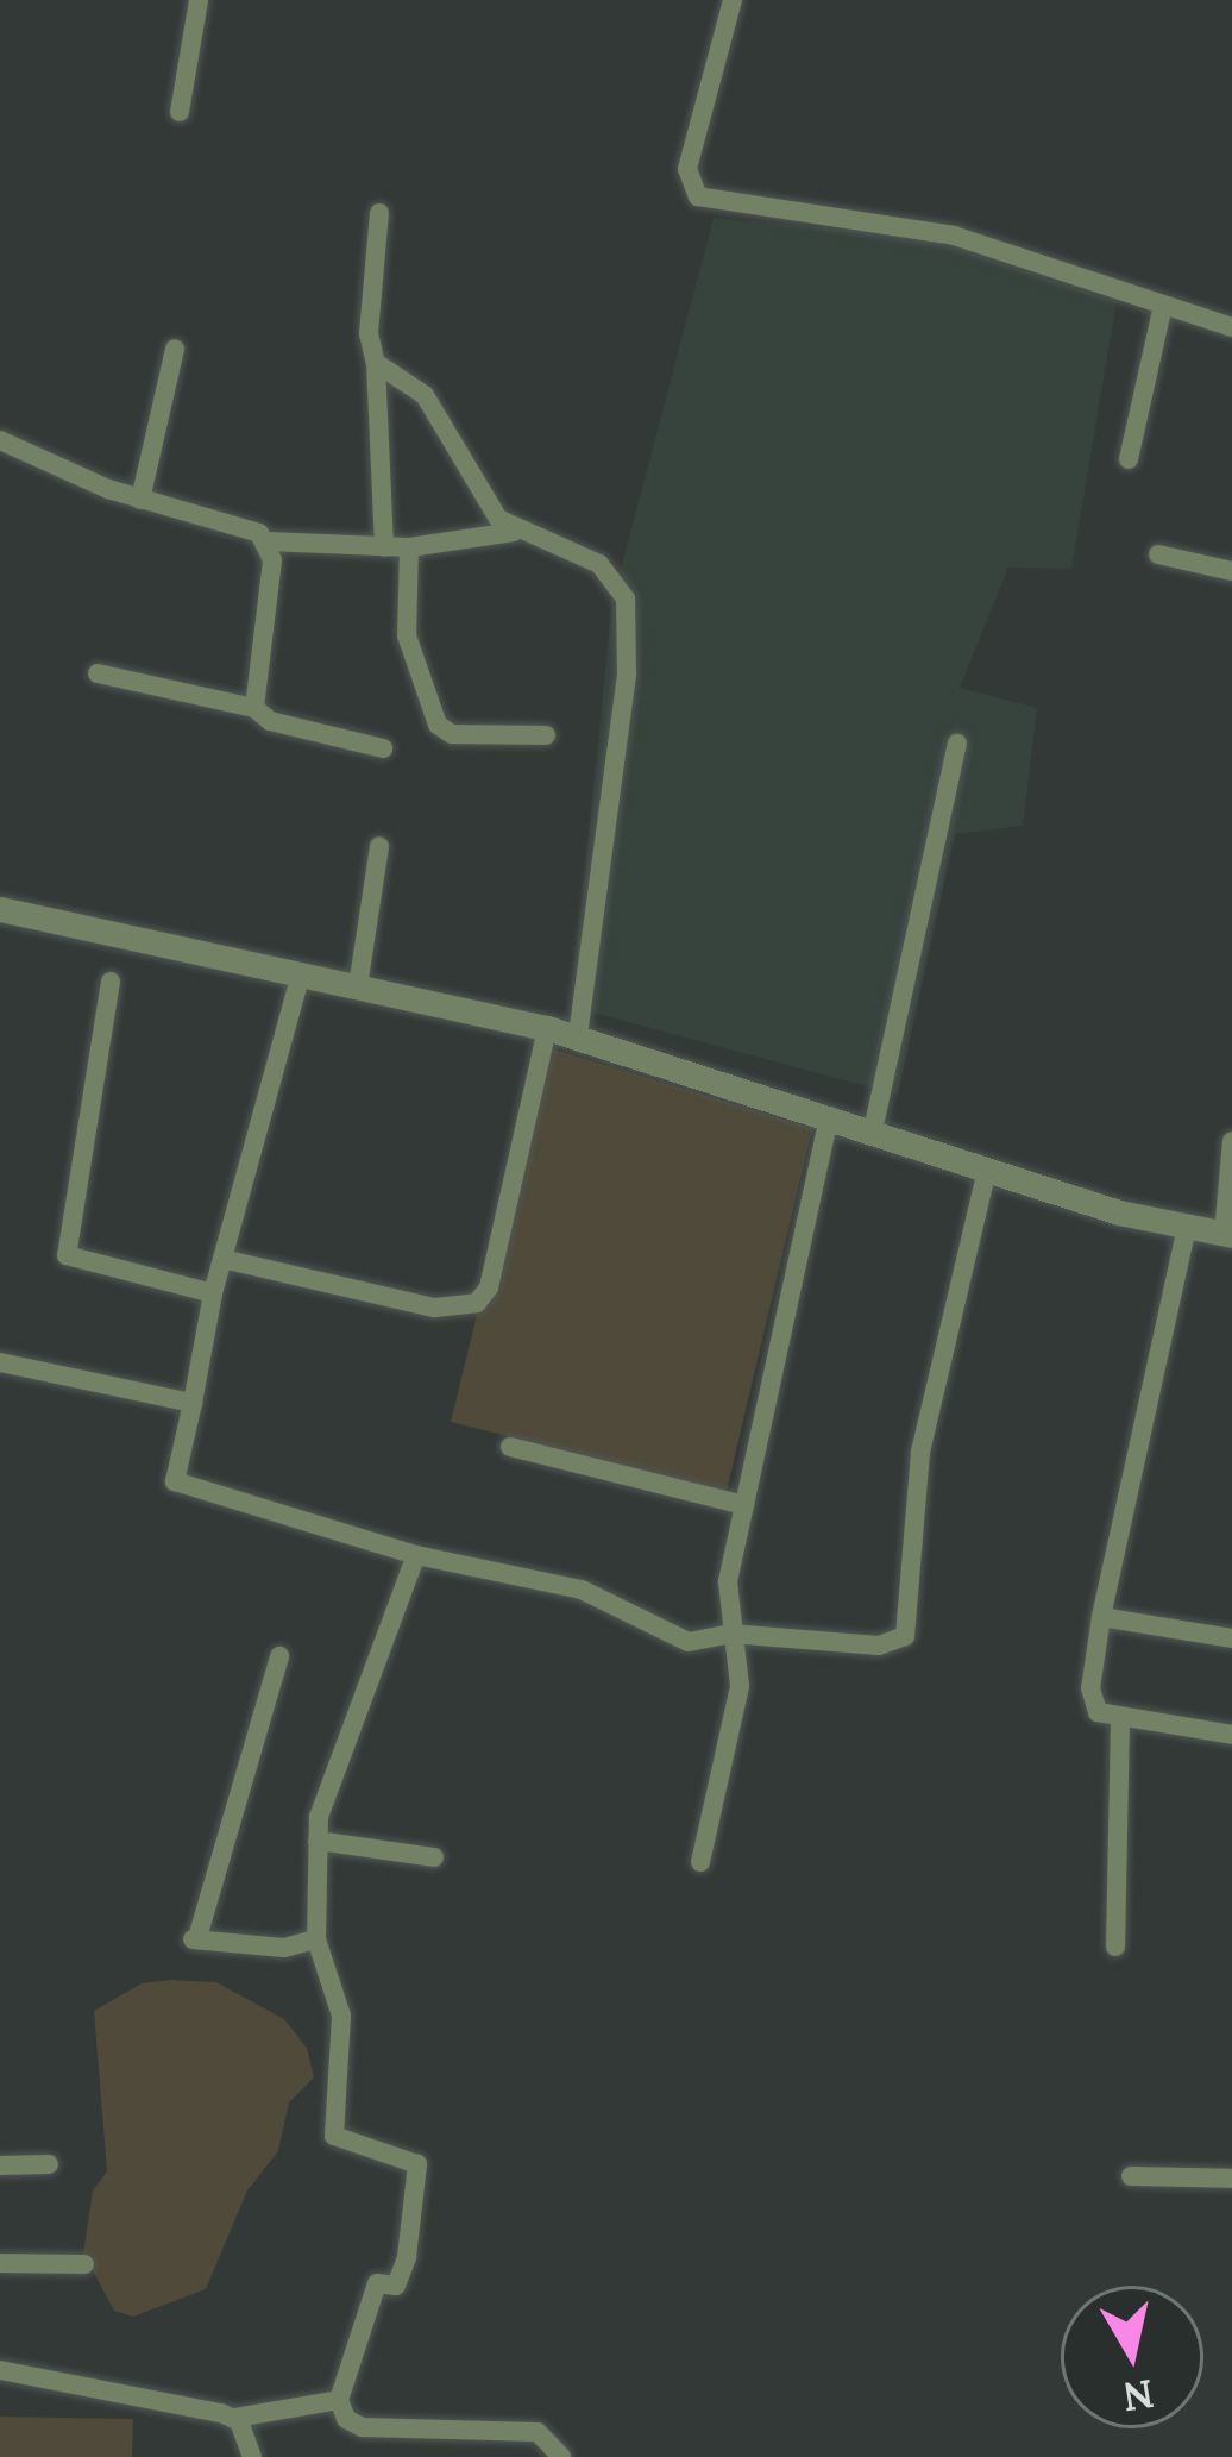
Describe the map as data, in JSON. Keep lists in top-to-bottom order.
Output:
{
  "north": "bottom"
}
